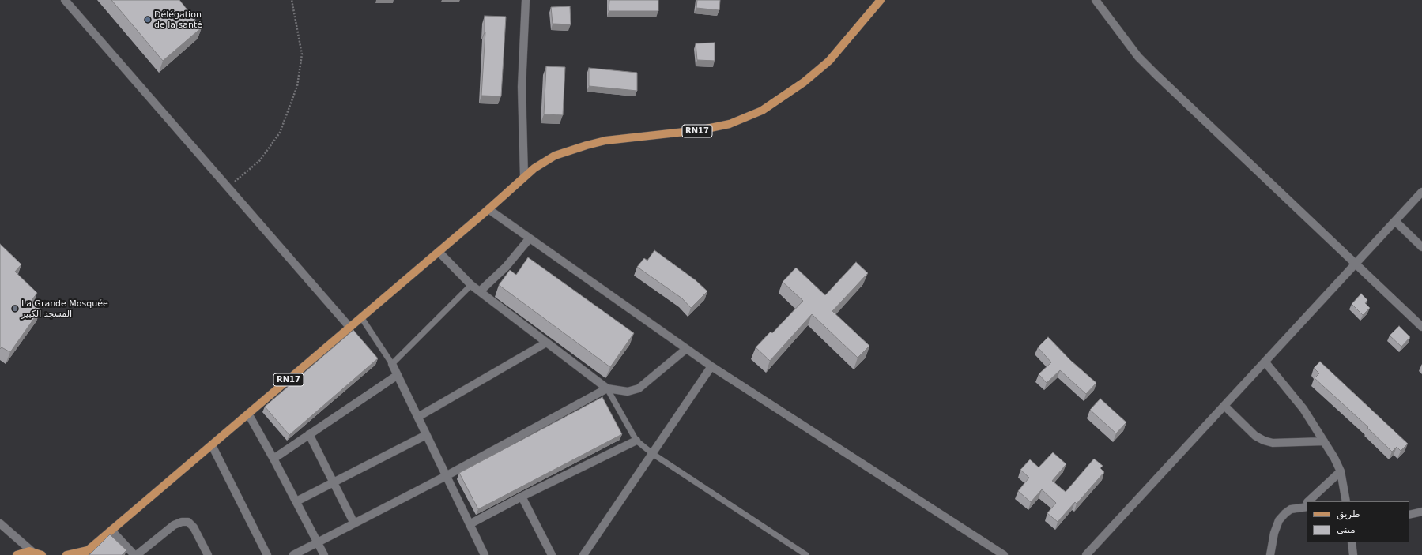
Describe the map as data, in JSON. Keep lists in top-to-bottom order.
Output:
{
  "streets": {
    "main road": ["RN17"]
  },
  "places": ["Délégation de la santé", "La Grande Mosquée المسجد الكبير"],
  "legend": ["طريق", "مبنى"]
}
